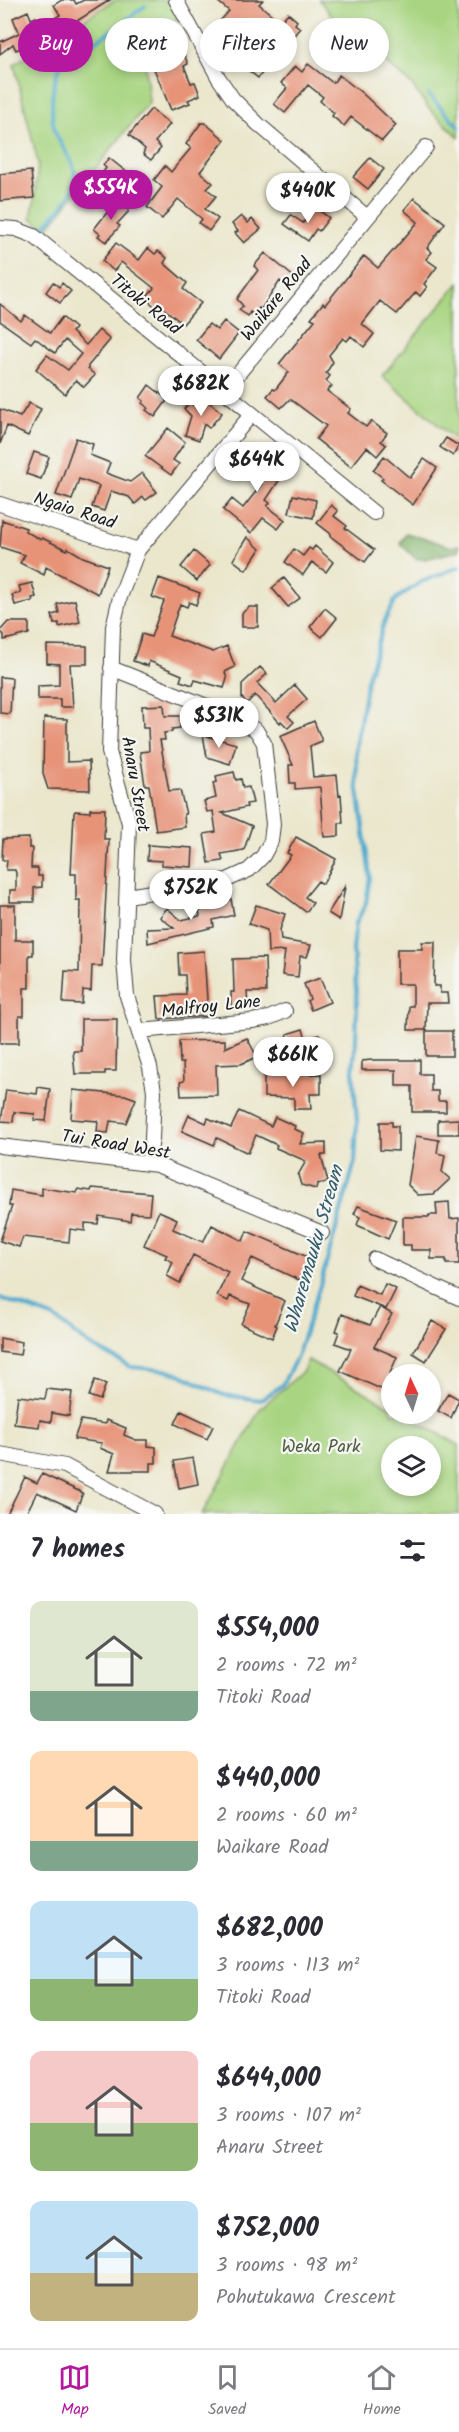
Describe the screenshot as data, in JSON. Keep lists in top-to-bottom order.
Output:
{
  "streets": {
    "street": [
      "Waikare Road",
      "Titoki Road",
      "Ngaio Road",
      "Anaru Street",
      "Malfroy Lane",
      "Tui Road West"
    ]
  },
  "crossings": [
    ["Waikare Road", "Titoki Road"],
    ["Titoki Road", "Anaru Street"],
    ["Ngaio Road", "Anaru Street"],
    ["Anaru Street", "Malfroy Lane"],
    ["Anaru Street", "Tui Road West"]
  ],
  "water": ["Wharemauku Stream"],
  "parks": ["Weka Park"],
  "north": "top",
  "page": {
    "chip": [
      "Buy",
      "Rent",
      "Filters",
      "New"
    ],
    "price": [
      "$554K",
      "$440K",
      "$682K",
      "$644K",
      "$531K",
      "$752K",
      "$661K"
    ],
    "heading": "7 homes",
    "list": [
      {
        "name": "$554,000",
        "note": "2 rooms · 72 m² · Titoki Road"
      },
      {
        "name": "$440,000",
        "note": "2 rooms · 60 m² · Waikare Road"
      },
      {
        "name": "$682,000",
        "note": "3 rooms · 113 m² · Titoki Road"
      },
      {
        "name": "$644,000",
        "note": "3 rooms · 107 m² · Anaru Street"
      },
      {
        "name": "$752,000",
        "note": "3 rooms · 98 m² · Pohutukawa Crescent"
      }
    ],
    "tabs": ["Map", "Saved", "Home"]
  }
}
